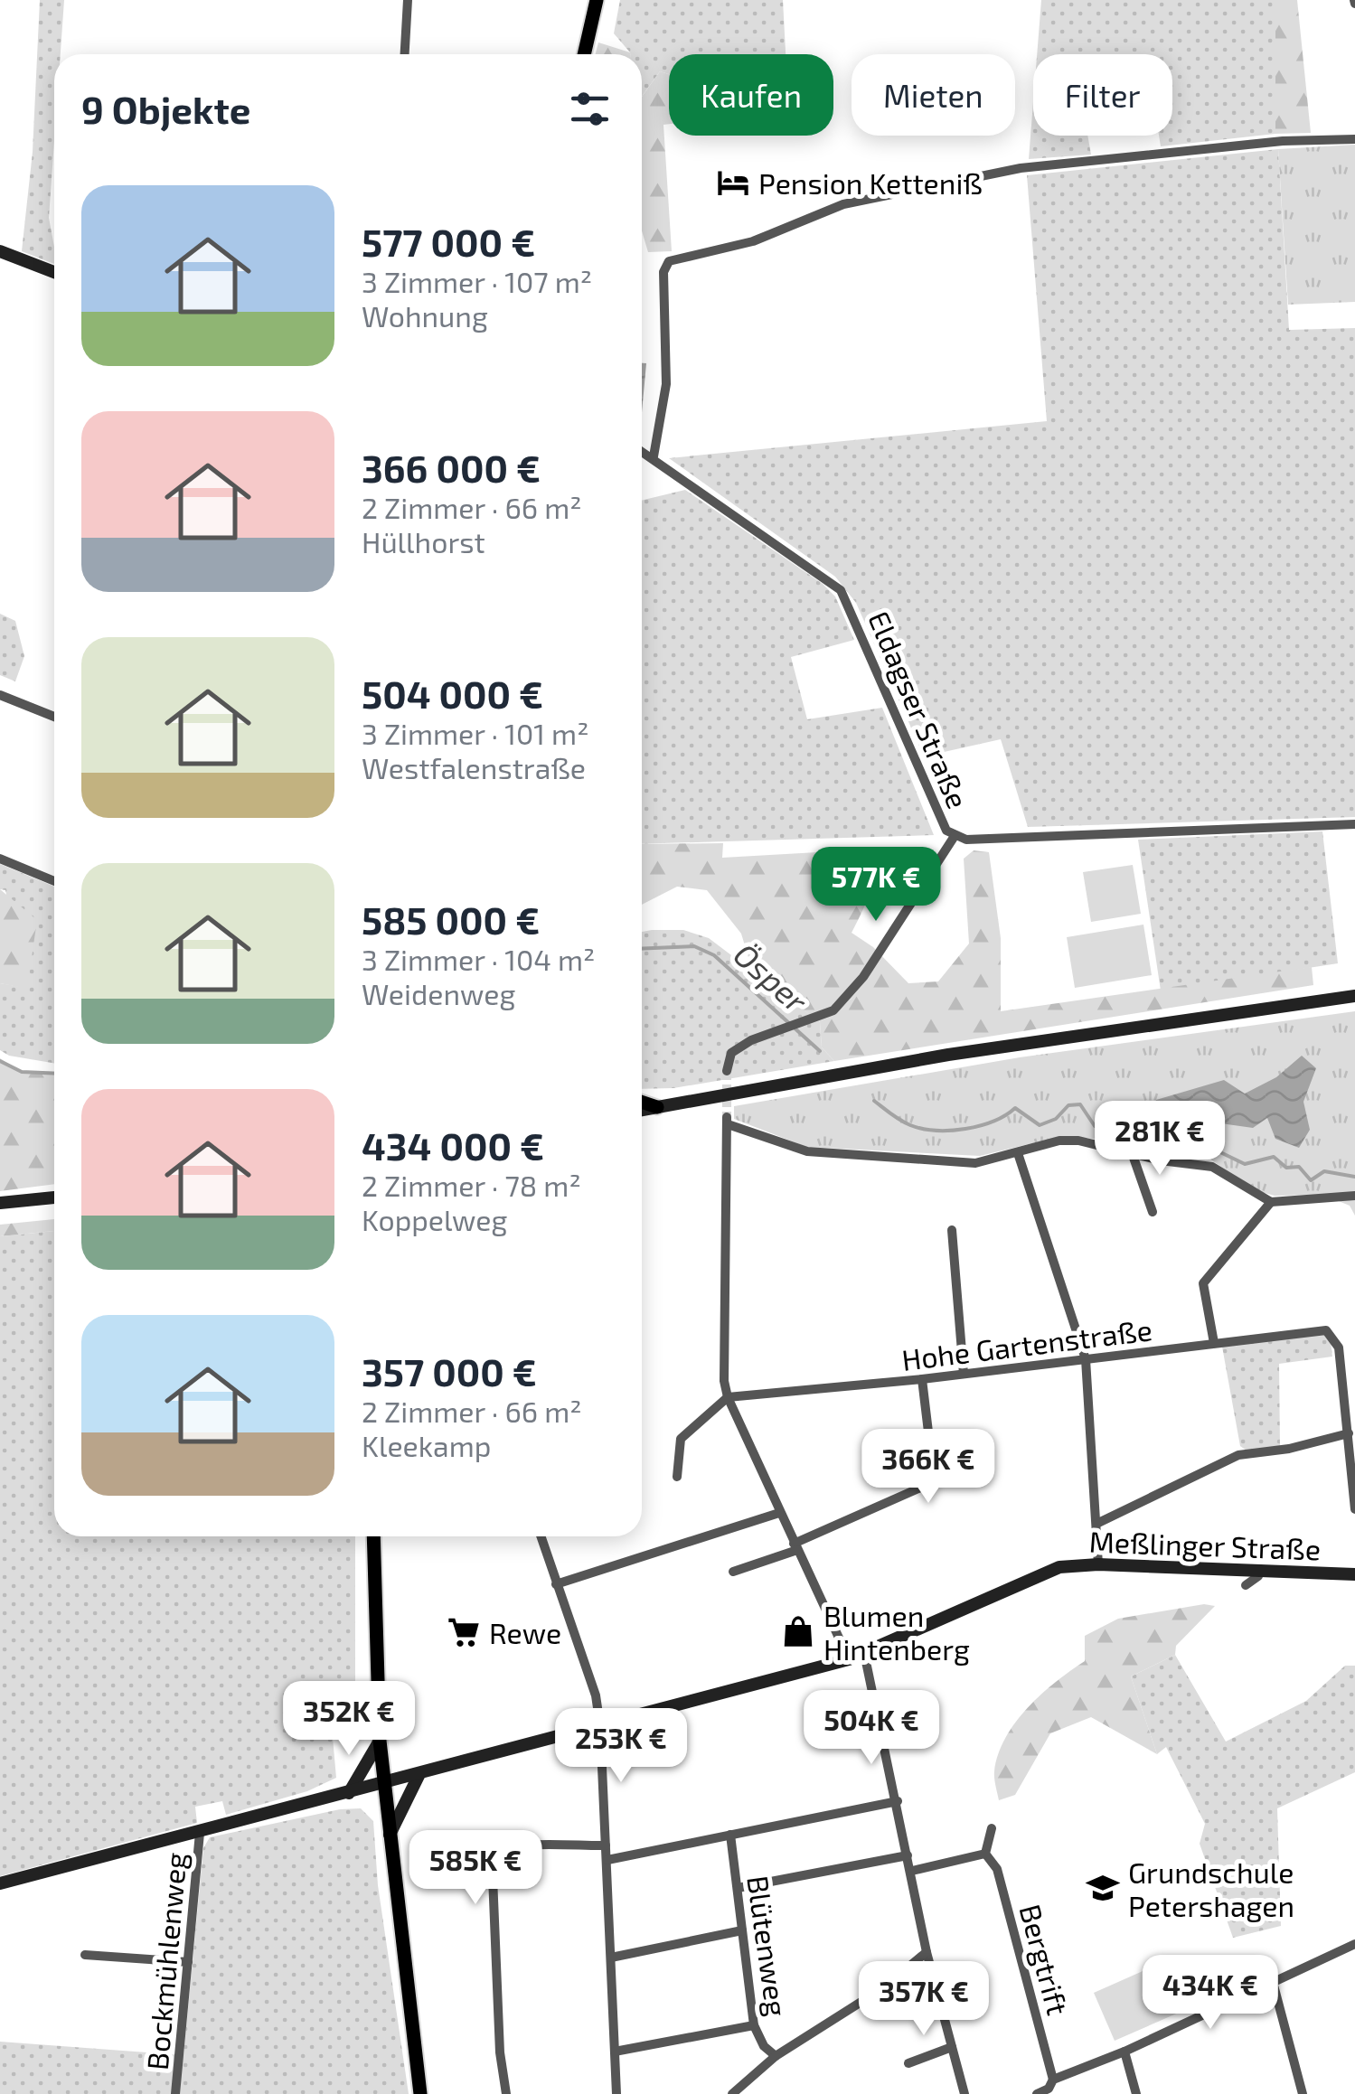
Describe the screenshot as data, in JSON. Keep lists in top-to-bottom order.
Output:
{
  "streets": {
    "main road": ["Meßlinger Straße"],
    "street": [
      "Eldagser Straße",
      "Hohe Gartenstraße",
      "Blütenweg",
      "Bergtrift",
      "Bockmühlenweg"
    ]
  },
  "crossings": [
    ["Meßlinger Straße", "Bockmühlenweg"]
  ],
  "water": ["Ösper"],
  "places": {
    "hotel": ["Pension Ketteniß"],
    "shop": ["Blumen Hintenberg"],
    "supermarket": ["Rewe"],
    "school or university": ["Grundschule Petershagen"]
  },
  "page": {
    "chip": ["Kaufen", "Mieten", "Filter"],
    "heading": "9 Objekte",
    "list": [
      {
        "name": "577 000 €",
        "note": "3 Zimmer · 107 m² · Wohnung"
      },
      {
        "name": "366 000 €",
        "note": "2 Zimmer · 66 m² · Hüllhorst"
      },
      {
        "name": "504 000 €",
        "note": "3 Zimmer · 101 m² · Westfalenstraße"
      },
      {
        "name": "585 000 €",
        "note": "3 Zimmer · 104 m² · Weidenweg"
      },
      {
        "name": "434 000 €",
        "note": "2 Zimmer · 78 m² · Koppelweg"
      },
      {
        "name": "357 000 €",
        "note": "2 Zimmer · 66 m² · Kleekamp"
      }
    ],
    "price": [
      "577K €",
      "281K €",
      "366K €",
      "352K €",
      "504K €",
      "253K €",
      "585K €",
      "434K €",
      "357K €"
    ]
  }
}
